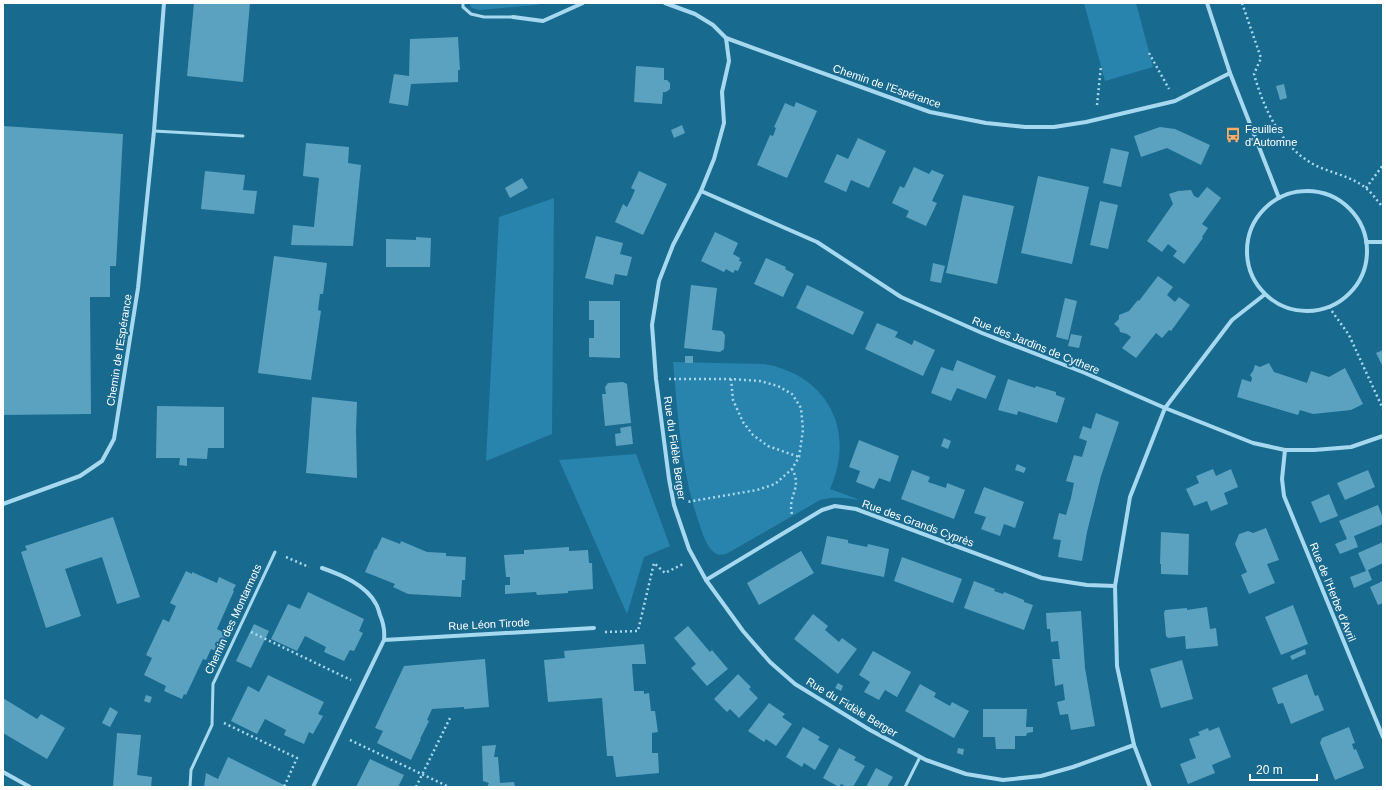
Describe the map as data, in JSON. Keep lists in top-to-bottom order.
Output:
{
  "streets": {
    "street": [
      "Chemin de l'Espérance",
      "Rue des Jardins de Cythere",
      "Rue du Fidèle Berger",
      "Rue des Grands Cyprès",
      "Rue de l'Herbe d'Avril",
      "Rue Léon Tirode"
    ],
    "lane": ["Chemin des Montarmots"]
  },
  "crossings": [
    ["Chemin de l'Espérance", "Rue du Fidèle Berger"],
    ["Rue des Jardins de Cythere", "Rue du Fidèle Berger"],
    ["Rue des Jardins de Cythere", "Rue de l'Herbe d'Avril"],
    ["Rue du Fidèle Berger", "Rue des Grands Cyprès"]
  ],
  "places": {
    "bus stop": ["Feuilles d'Automne"]
  },
  "scale_bar": "20 m"
}
